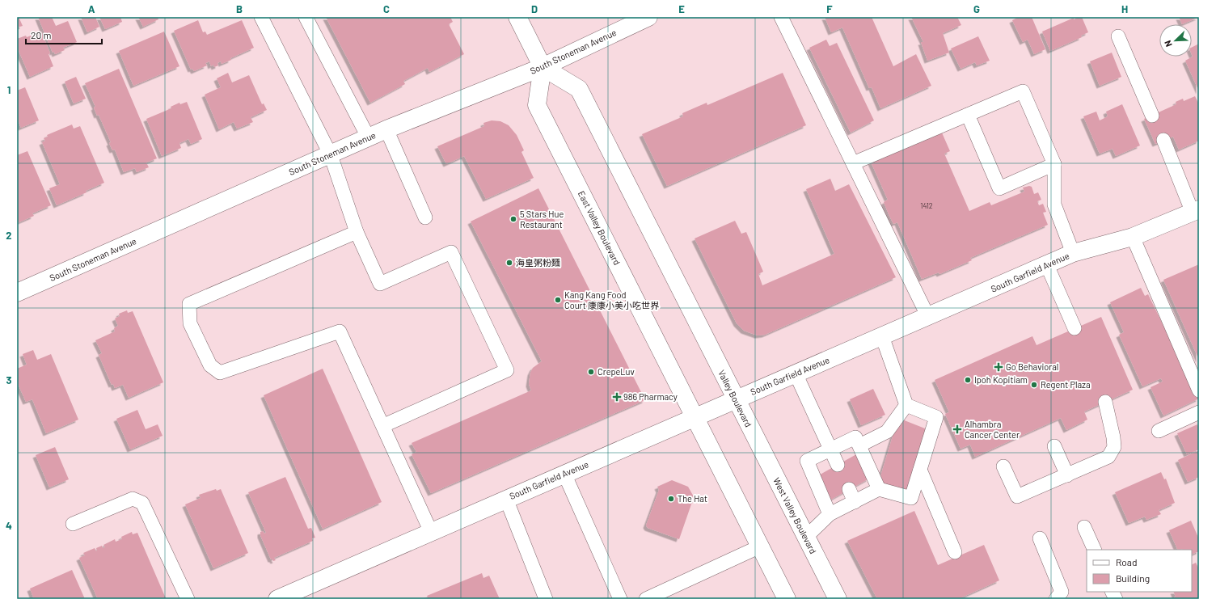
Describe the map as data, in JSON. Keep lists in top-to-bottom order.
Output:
{
  "streets": {
    "main road": [
      "South Stoneman Avenue",
      "East Valley Boulevard",
      "South Garfield Avenue",
      "Valley Boulevard",
      "West Valley Boulevard"
    ]
  },
  "crossings": [
    ["South Stoneman Avenue", "East Valley Boulevard"],
    ["South Stoneman Avenue", "Valley Boulevard"],
    ["East Valley Boulevard", "South Garfield Avenue"],
    ["East Valley Boulevard", "Valley Boulevard"],
    ["South Garfield Avenue", "Valley Boulevard"],
    ["Valley Boulevard", "West Valley Boulevard"]
  ],
  "places": {
    "other": [
      "5 Stars Hue Restaurant",
      "海皇粥粉麵",
      "Kang Kang Food Court 康康小美小吃世界",
      "CrepeLuv",
      "Ipoh Kopitiam",
      "Regent Plaza",
      "The Hat"
    ],
    "health": ["Go Behavioral", "986 Pharmacy", "Alhambra Cancer Center"]
  },
  "house_numbers": ["1412"],
  "legend": ["Road", "Building"],
  "scale_bar": "20 m",
  "north": "bottom left",
  "grid": {
    "columns": [
      "A",
      "B",
      "C",
      "D",
      "E",
      "F",
      "G",
      "H"
    ],
    "rows": [
      "1",
      "2",
      "3",
      "4"
    ]
  }
}
